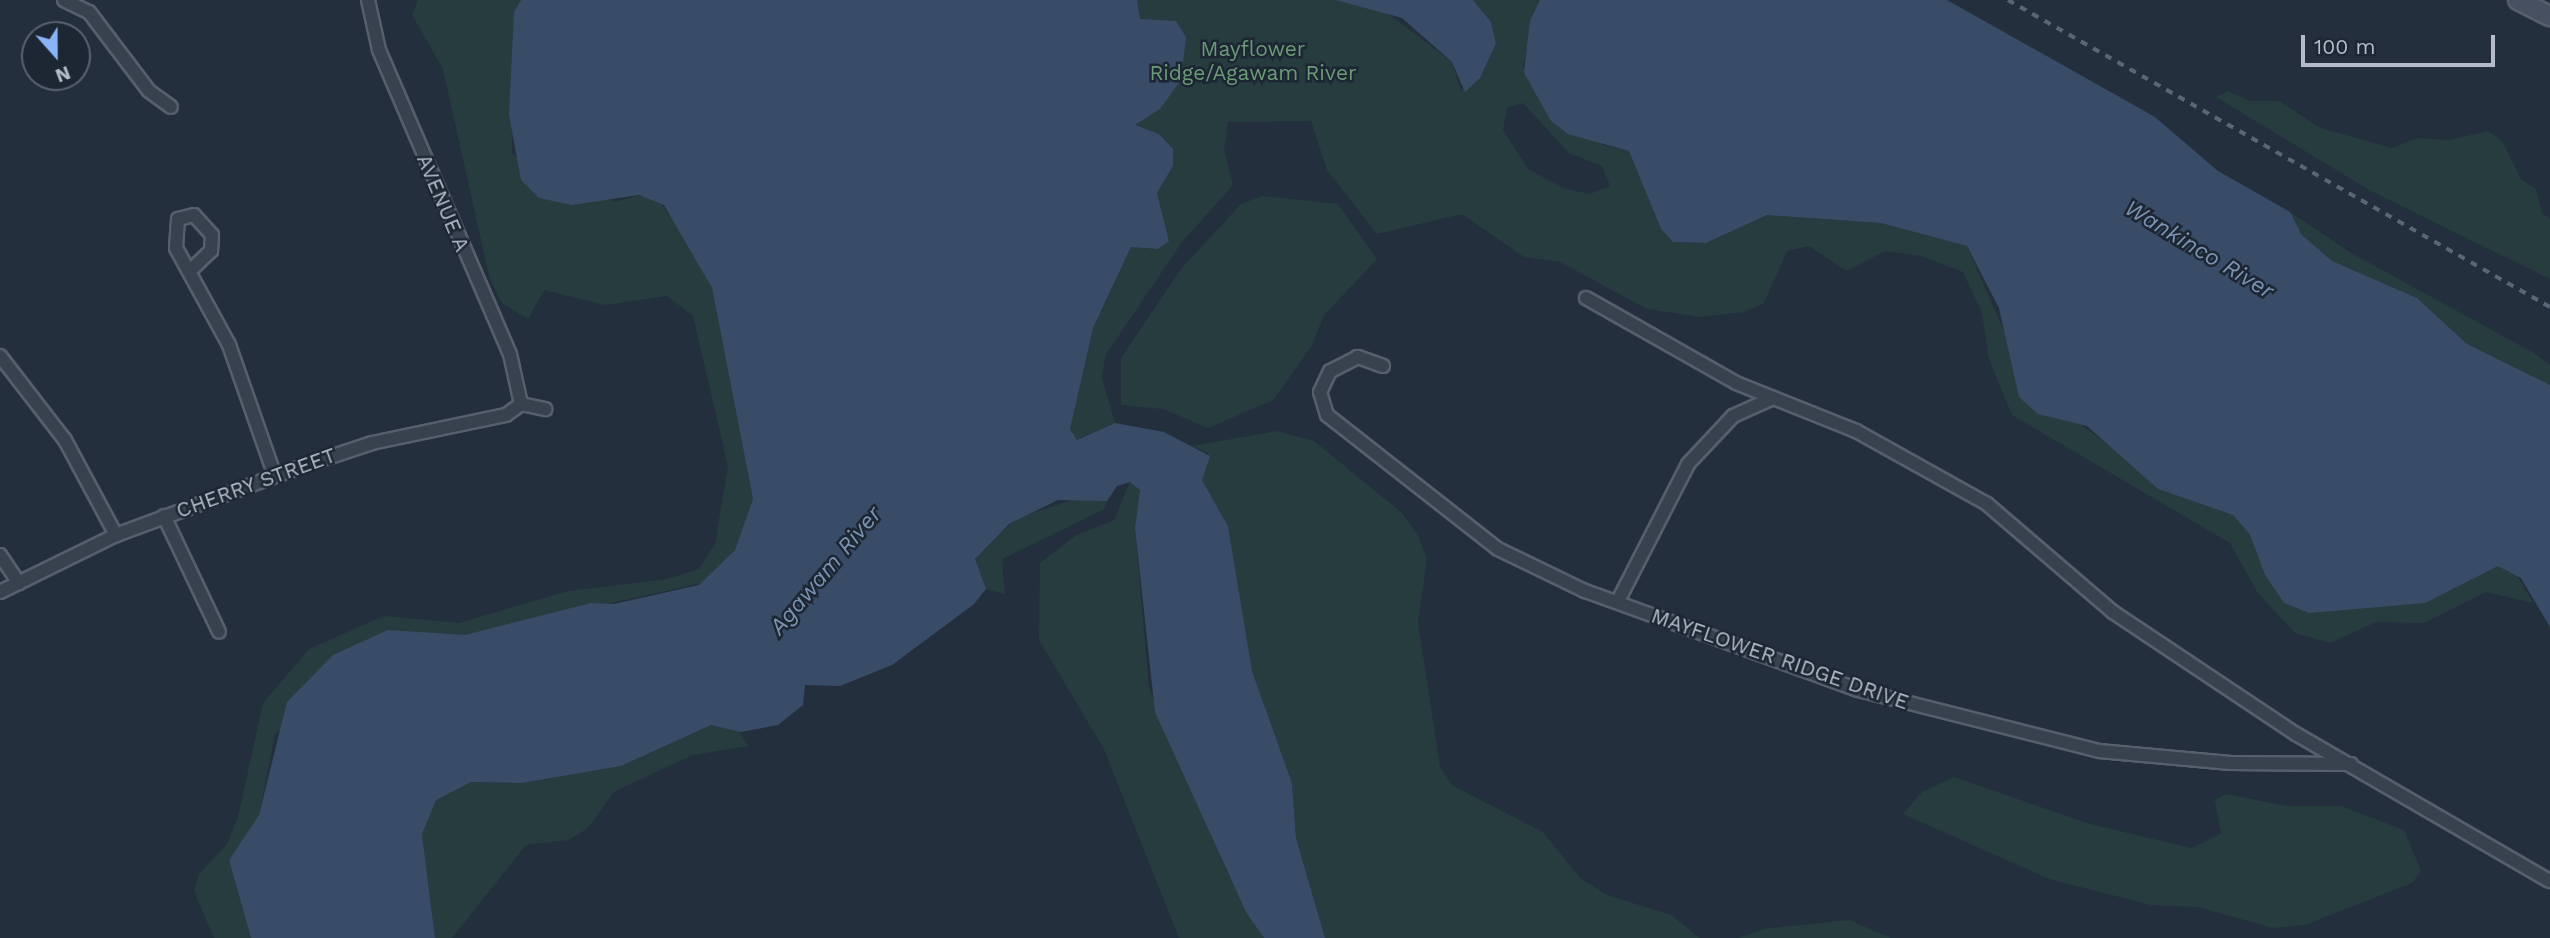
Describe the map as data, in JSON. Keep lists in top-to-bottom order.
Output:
{
  "streets": {
    "street": ["AVENUE A", "CHERRY STREET", "MAYFLOWER RIDGE DRIVE"]
  },
  "crossings": [
    ["AVENUE A", "CHERRY STREET"]
  ],
  "water": ["Wankinco River", "Agawam River"],
  "parks": ["Mayflower Ridge/Agawam River"],
  "scale_bar": "100 m",
  "north": "bottom"
}
